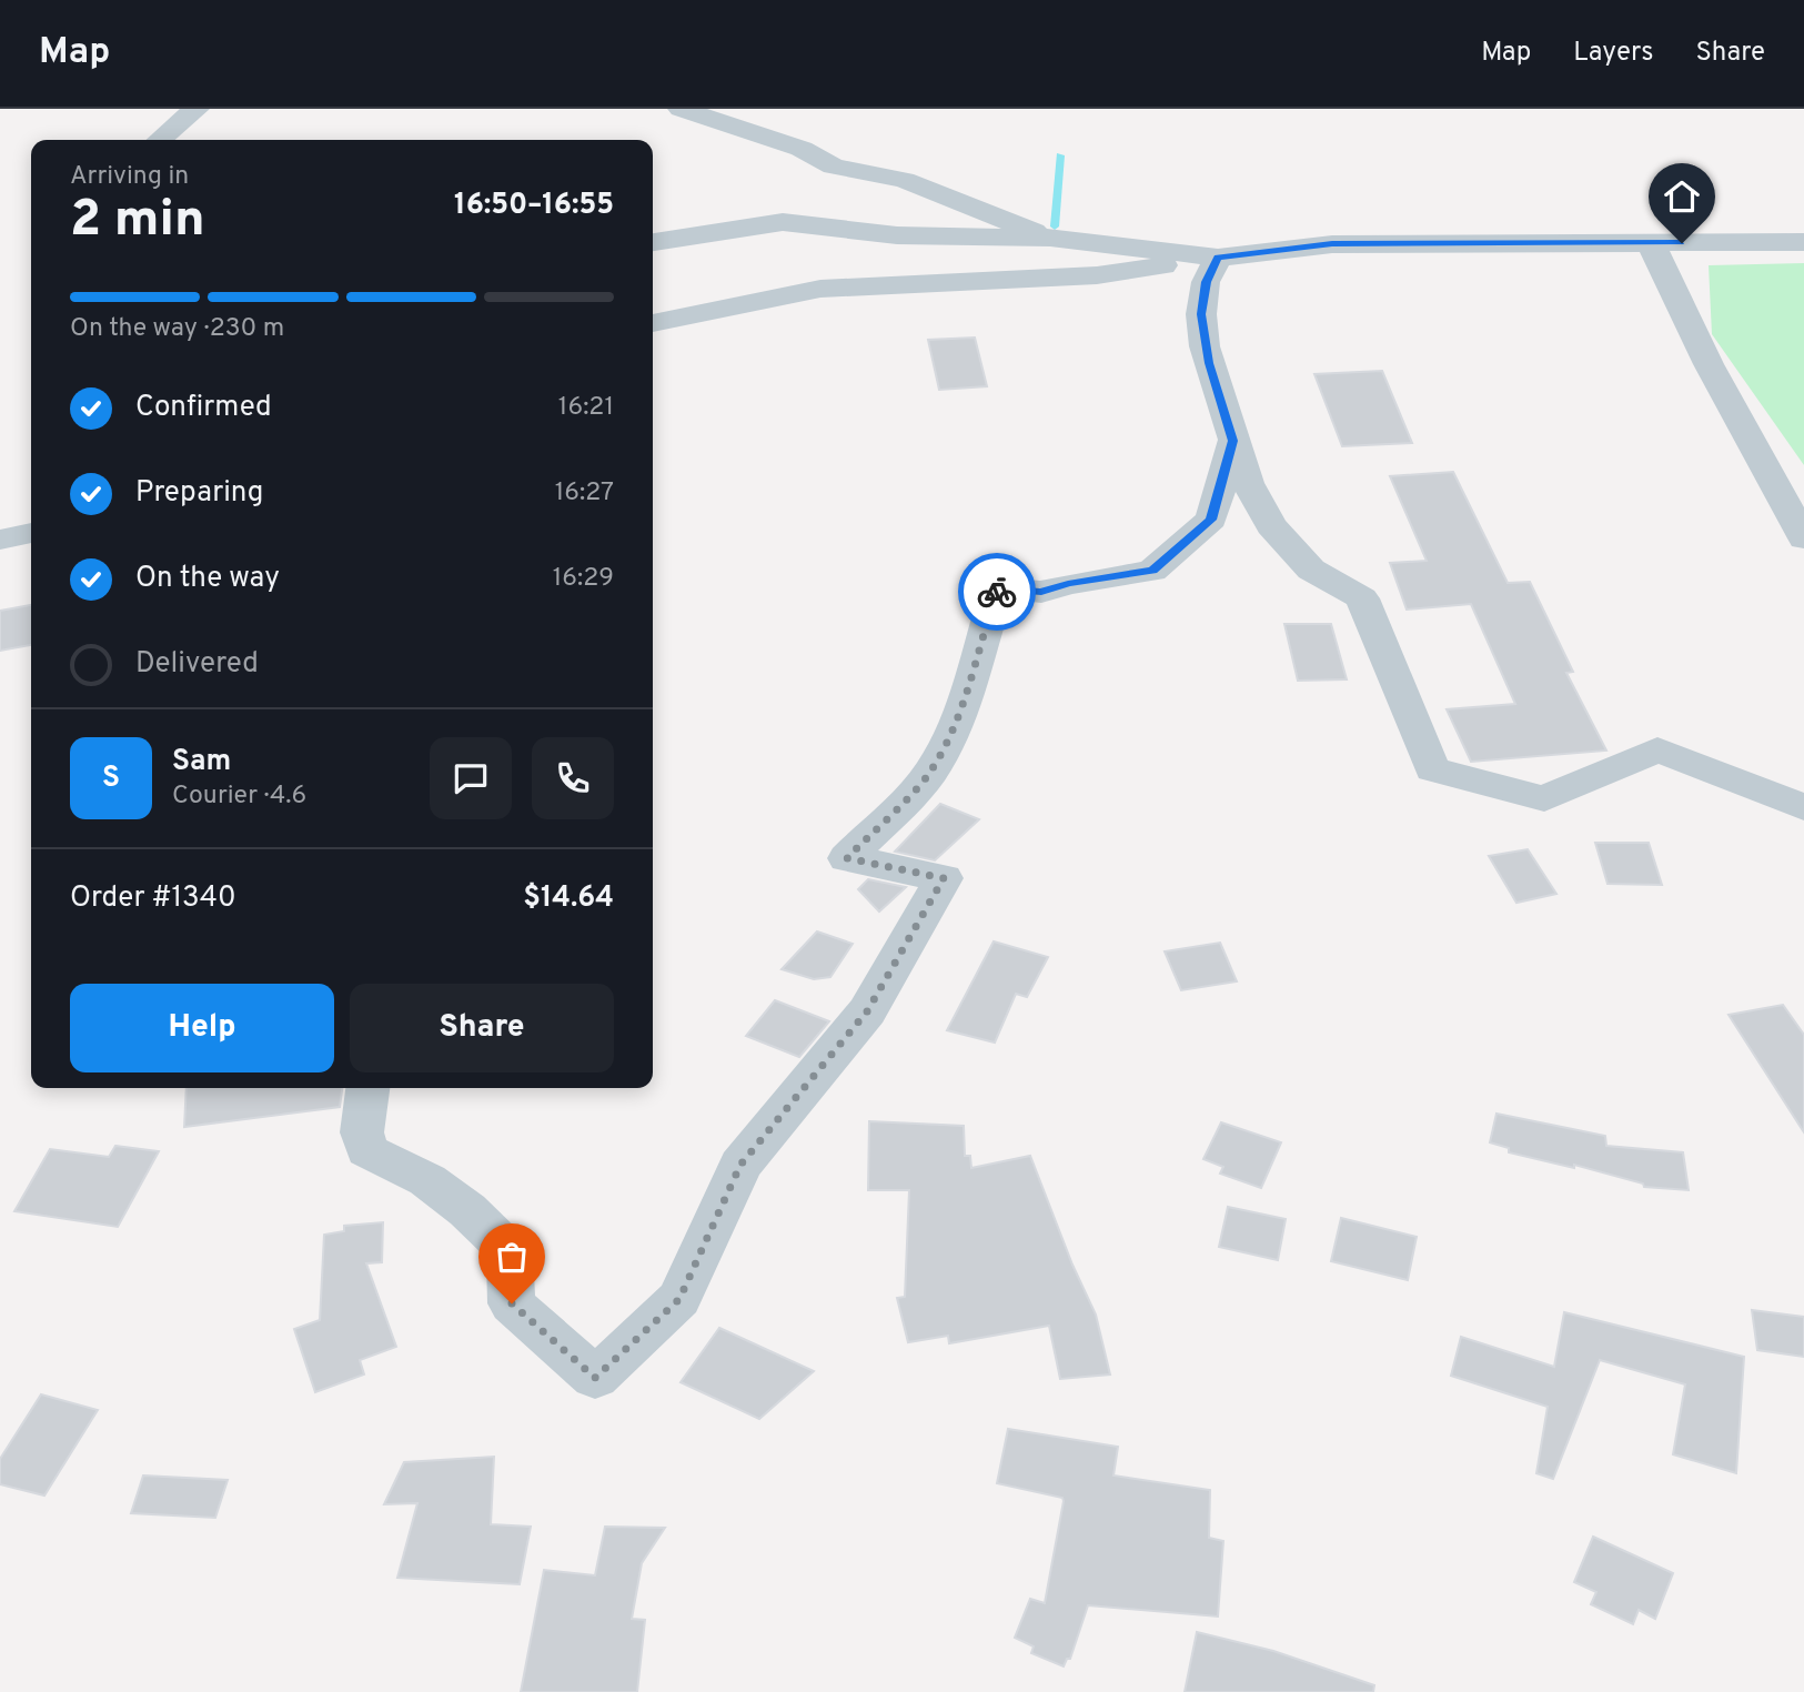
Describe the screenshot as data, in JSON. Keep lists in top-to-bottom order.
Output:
{
  "page": {
    "header": "Map",
    "nav": ["Map", "Layers", "Share"],
    "heading": ["2 min", "Arriving in", "16:50–16:55"],
    "panel": [
      "Sam",
      "Courier · 4.6",
      "Order #1340",
      "$14.64"
    ],
    "bar": "On the way · 230 m",
    "list": [
      ["Confirmed", "16:21"],
      ["Preparing", "16:27"],
      ["On the way", "16:29"],
      "Delivered"
    ],
    "round": "S",
    "buttons": ["Help", "Share"]
  }
}
